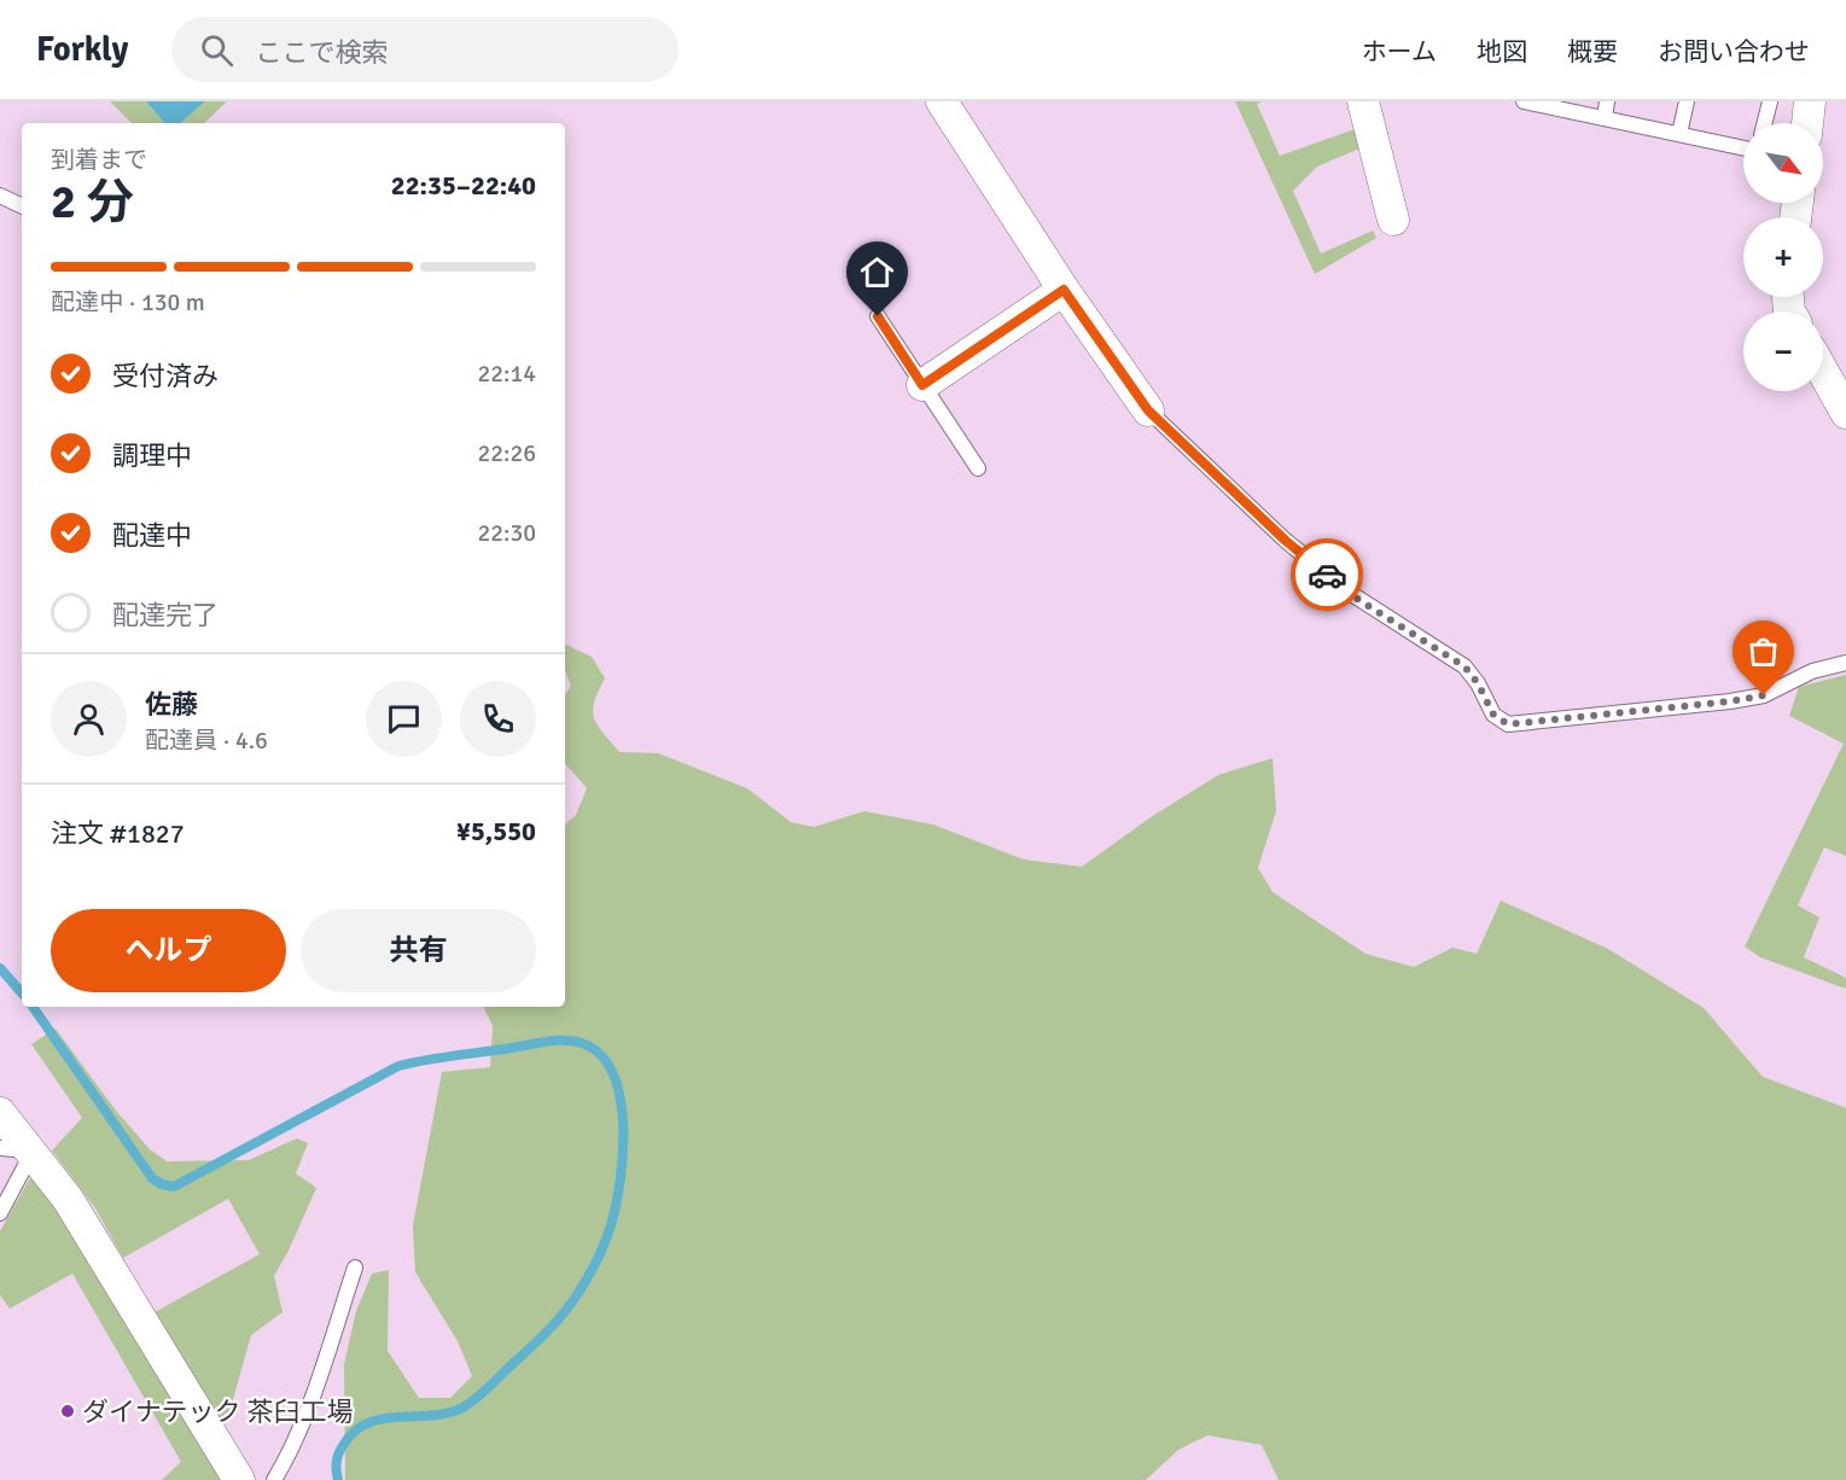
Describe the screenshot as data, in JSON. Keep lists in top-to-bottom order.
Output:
{
  "places": ["ダイナテック 茶臼工場"],
  "north": "bottom right",
  "page": {
    "header": "Forkly",
    "search": "ここで検索",
    "nav": [
      "ホーム",
      "地図",
      "概要",
      "お問い合わせ"
    ],
    "map_buttons": ["+", "−"],
    "heading": ["2 分", "到着まで", "22:35–22:40"],
    "panel": [
      "佐藤",
      "配達員 · 4.6",
      "注文 #1827",
      "¥5,550"
    ],
    "bar": "配達中 · 130 m",
    "list": [
      ["受付済み", "22:14"],
      ["調理中", "22:26"],
      ["配達中", "22:30"],
      "配達完了"
    ],
    "buttons": ["ヘルプ", "共有"]
  }
}
